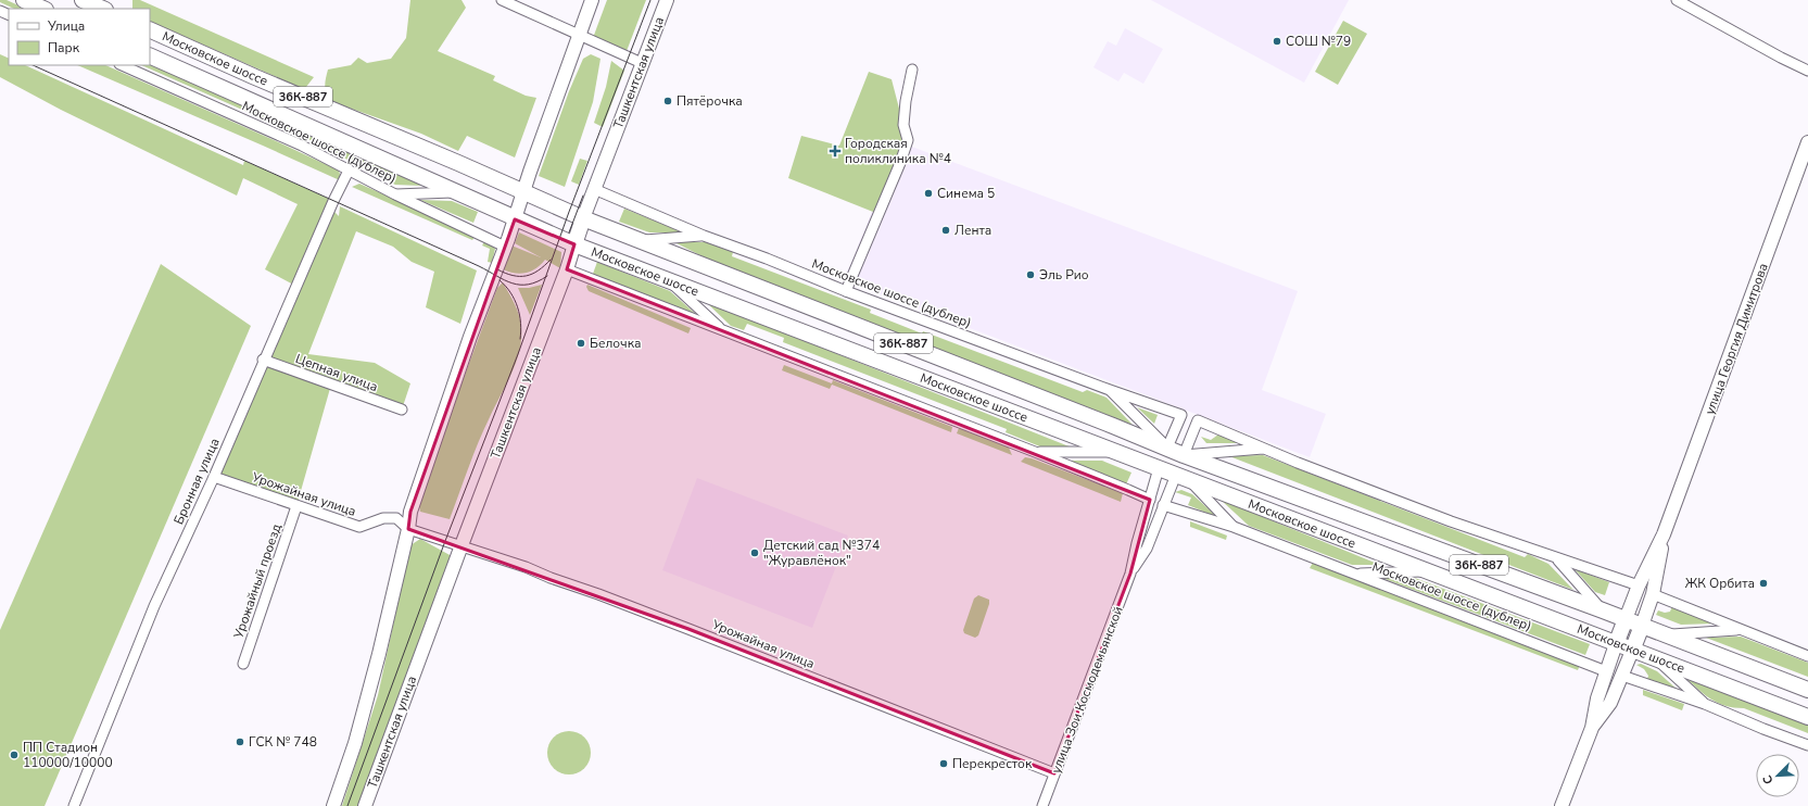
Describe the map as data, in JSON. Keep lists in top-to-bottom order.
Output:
{
  "streets": {
    "main road": [
      "Московское шоссе",
      "Ташкентская улица",
      "36К-887",
      "улица Георгия Димитрова",
      "улица Зои Космодемьянской"
    ],
    "street": [
      "Московское шоссе (дублер)",
      "Цепная улица",
      "Бронная улица",
      "Урожайная улица",
      "Урожайный проезд"
    ]
  },
  "crossings": [
    ["Московское шоссе", "Ташкентская улица"],
    ["Московское шоссе", "улица Георгия Димитрова"],
    ["Московское шоссе", "улица Зои Космодемьянской"],
    ["Ташкентская улица", "Московское шоссе (дублер)"],
    ["Ташкентская улица", "Урожайная улица"],
    ["Московское шоссе (дублер)", "улица Георгия Димитрова"],
    ["Московское шоссе (дублер)", "Бронная улица"],
    ["Московское шоссе (дублер)", "улица Зои Космодемьянской"],
    ["Цепная улица", "Бронная улица"],
    ["Бронная улица", "Урожайная улица"],
    ["Урожайная улица", "Урожайный проезд"],
    ["Урожайная улица", "улица Зои Космодемьянской"]
  ],
  "places": {
    "other": [
      "СОШ №79",
      "Пятёрочка",
      "Синема 5",
      "Лента",
      "Эль Рио",
      "Белочка",
      "Детский сад №374 \"Журавлёнок\"",
      "ЖК Орбита",
      "ГСК № 748",
      "ПП Стадион 110000/10000",
      "Перекресток"
    ],
    "health": ["Городская поликлиника №4"]
  },
  "legend": ["Улица", "Парк"],
  "north": "bottom left"
}
